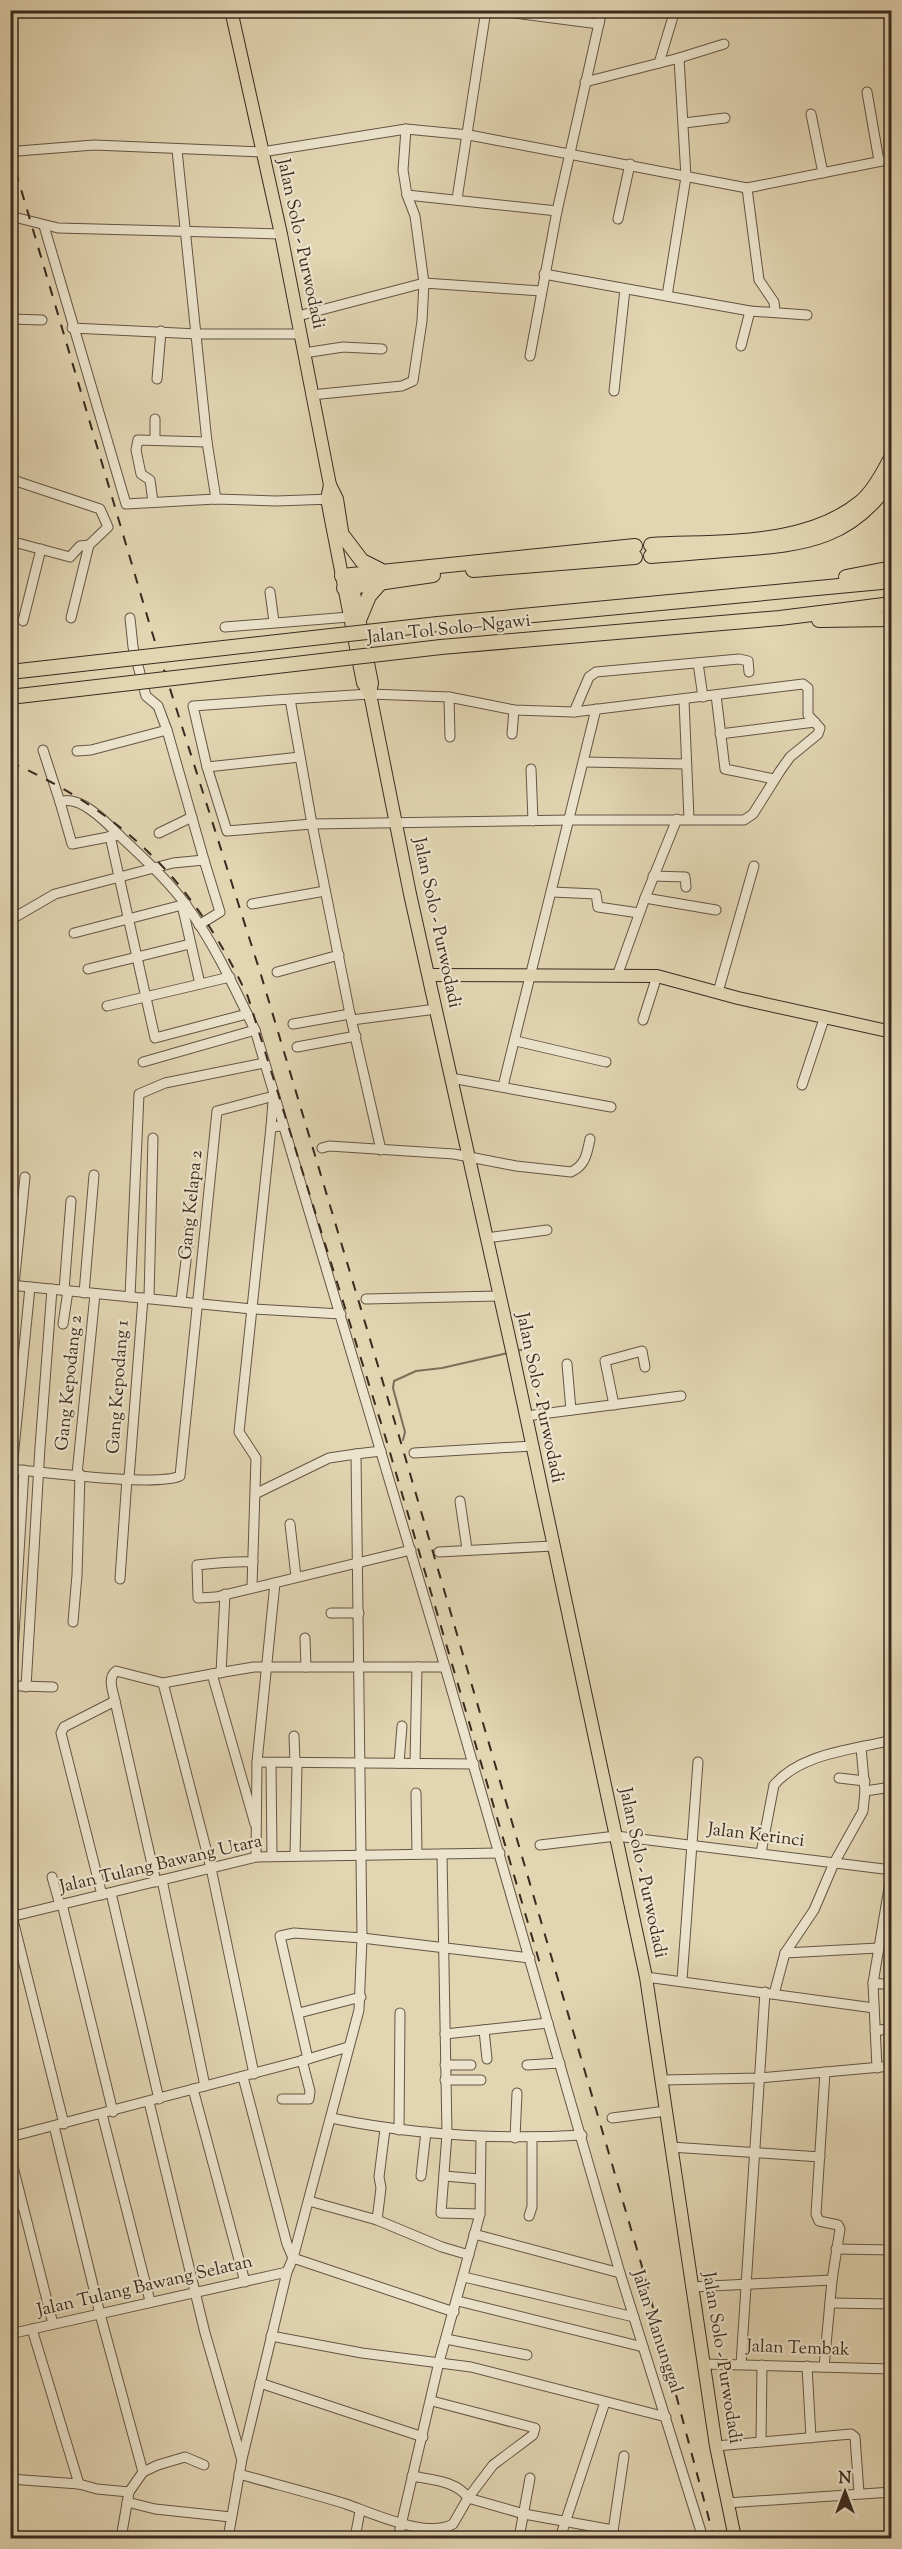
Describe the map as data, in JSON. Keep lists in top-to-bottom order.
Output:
{
  "streets": {
    "highway": ["Jalan Tol Solo–Ngawi"],
    "main road": ["Jalan Solo - Purwodadi"],
    "street": [
      "Gang Kelapa 2",
      "Gang Kepodang 2",
      "Gang Kepodang 1",
      "Jalan Kerinci",
      "Jalan Tulang Bawang Utara",
      "Jalan Tulang Bawang Selatan",
      "Jalan Manunggal",
      "Jalan Tembak"
    ]
  },
  "crossings": [
    ["Jalan Solo - Purwodadi", "Jalan Kerinci"],
    ["Jalan Solo - Purwodadi", "Jalan Tembak"],
    ["Gang Kelapa 2", "Gang Kepodang 1"],
    ["Gang Kelapa 2", "Jalan Manunggal"],
    ["Jalan Tulang Bawang Utara", "Jalan Manunggal"]
  ],
  "north": "top"
}
